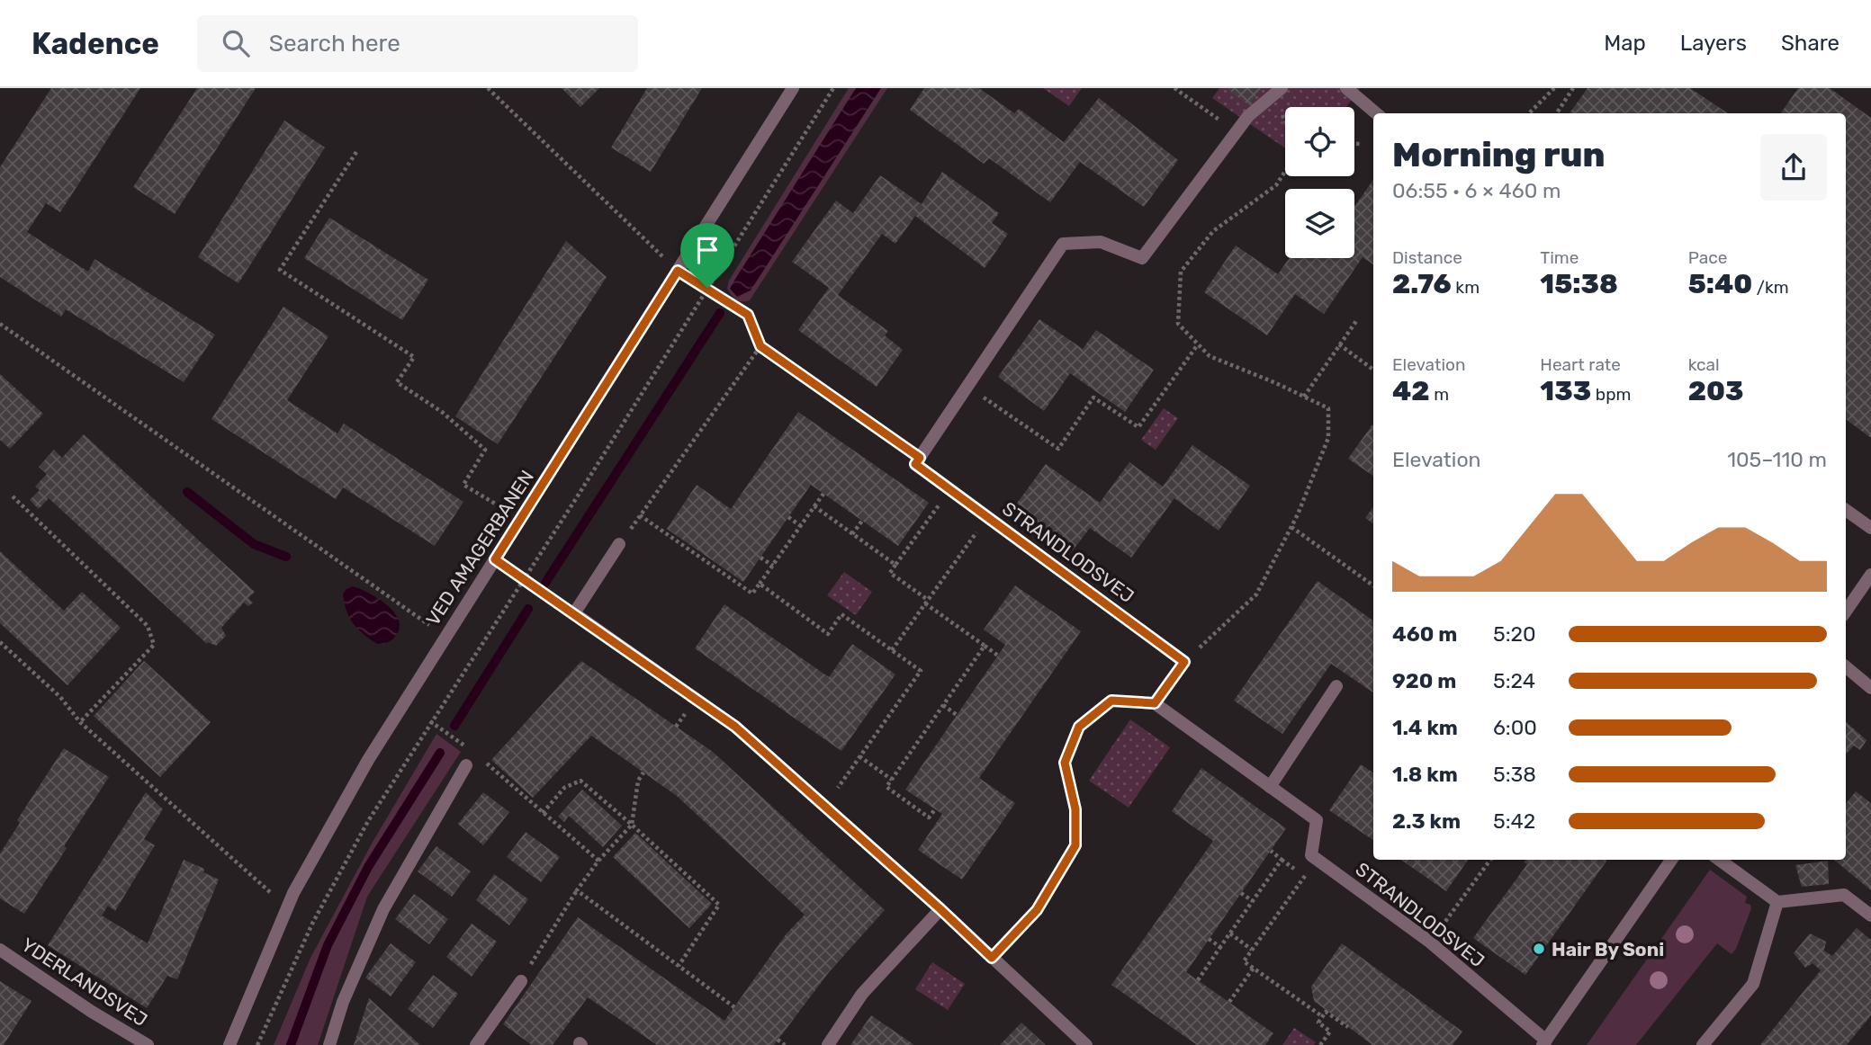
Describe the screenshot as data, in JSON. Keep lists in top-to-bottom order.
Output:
{
  "streets": {
    "street": ["VED AMAGERBANEN", "STRANDLODSVEJ", "YDERLANDSVEJ"]
  },
  "places": ["Hair By Soni"],
  "page": {
    "header": "Kadence",
    "search": "Search here",
    "nav": ["Map", "Layers", "Share"],
    "heading": ["Morning run", "06:55 · 6 × 460 m"],
    "stats": [
      ["Distance", "2.76 km"],
      ["Time", "15:38"],
      ["Pace", "5:40 /km"],
      ["Elevation", "42 m"],
      ["Heart rate", "133 bpm"],
      ["kcal", "203"]
    ],
    "chart": ["Elevation", "105–110 m"],
    "list": [
      {
        "name": "460 m",
        "note": "5:20"
      },
      {
        "name": "920 m",
        "note": "5:24"
      },
      {
        "name": "1.4 km",
        "note": "6:00"
      },
      {
        "name": "1.8 km",
        "note": "5:38"
      },
      {
        "name": "2.3 km",
        "note": "5:42"
      }
    ]
  }
}
